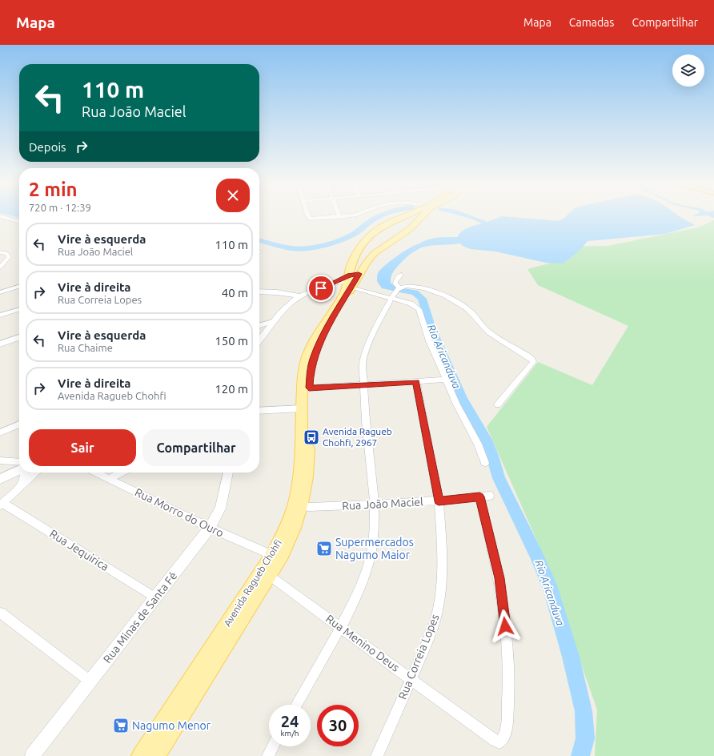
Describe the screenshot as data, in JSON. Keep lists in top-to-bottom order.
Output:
{
  "streets": {
    "main road": ["Avenida Ragueb Chohfi"],
    "street": [
      "Rua João Maciel",
      "Rua Morro do Ouro",
      "Rua Jequirica",
      "Rua Minas de Santa Fé",
      "Rua Menino Deus",
      "Rua Correia Lopes"
    ]
  },
  "crossings": [
    ["Rua João Maciel", "Avenida Ragueb Chohfi"],
    ["Rua João Maciel", "Rua Menino Deus"],
    ["Rua João Maciel", "Rua Correia Lopes"],
    ["Rua Morro do Ouro", "Avenida Ragueb Chohfi"],
    ["Rua Morro do Ouro", "Rua Minas de Santa Fé"],
    ["Rua Jequirica", "Rua Minas de Santa Fé"],
    ["Avenida Ragueb Chohfi", "Rua Menino Deus"],
    ["Rua Menino Deus", "Rua Correia Lopes"]
  ],
  "water": ["Rio Aricanduva"],
  "places": {
    "bus stop": ["Avenida Ragueb Chohfi, 2967"],
    "supermarket": ["Supermercados Nagumo Maior", "Nagumo Menor"]
  },
  "page": {
    "header": "Mapa",
    "nav": ["Mapa", "Camadas", "Compartilhar"],
    "turn": ["110 m", "Rua João Maciel"],
    "then": "Depois",
    "heading": ["2 min", "720 m · 12:39"],
    "list": [
      {
        "name": "Vire à esquerda",
        "note": "Rua João Maciel",
        "value": "110 m"
      },
      {
        "name": "Vire à direita",
        "note": "Rua Correia Lopes",
        "value": "40 m"
      },
      {
        "name": "Vire à esquerda",
        "note": "Rua Chaime",
        "value": "150 m"
      },
      {
        "name": "Vire à direita",
        "note": "Avenida Ragueb Chohfi",
        "value": "120 m"
      }
    ],
    "buttons": ["Sair", "Compartilhar"],
    "speed": "24 km/h",
    "limit": "30"
  }
}
